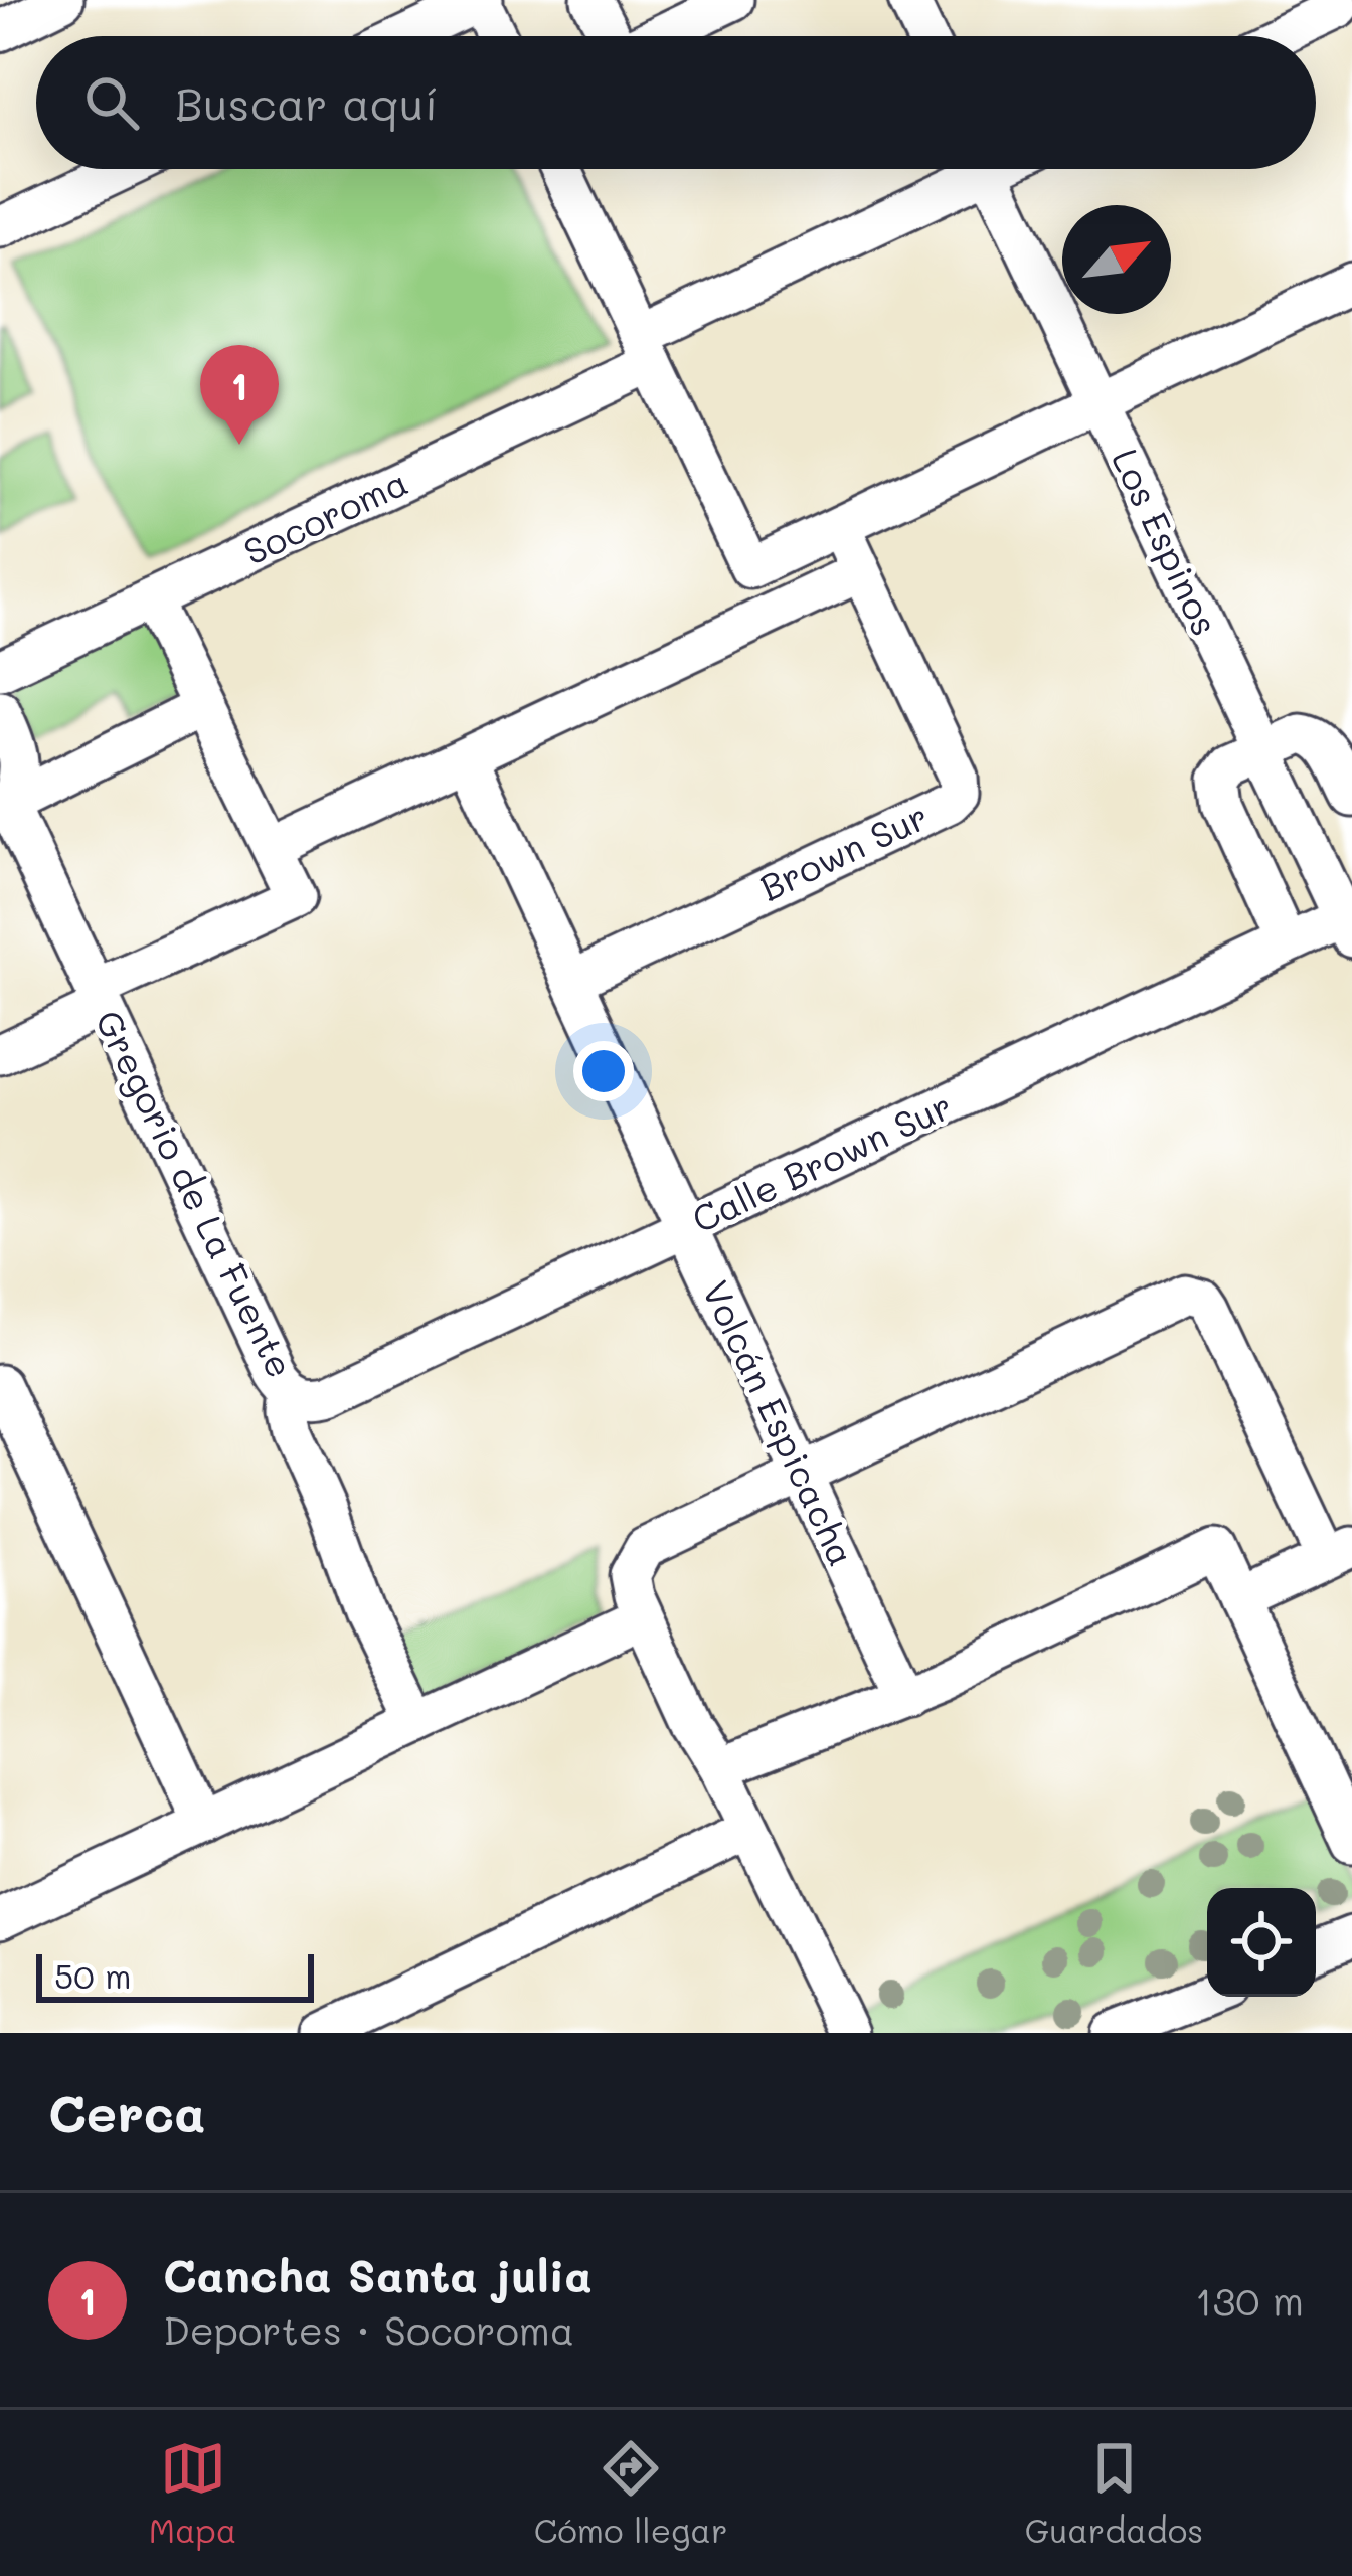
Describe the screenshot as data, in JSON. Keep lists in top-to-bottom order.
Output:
{
  "streets": {
    "street": [
      "Socoroma",
      "Los Espinos",
      "Brown Sur",
      "Calle Brown Sur",
      "Gregorio de La Fuente",
      "Volcán Espicacha"
    ]
  },
  "crossings": [
    ["Los Espinos", "Calle Brown Sur"],
    ["Brown Sur", "Volcán Espicacha"],
    ["Calle Brown Sur", "Gregorio de La Fuente"],
    ["Calle Brown Sur", "Volcán Espicacha"]
  ],
  "scale_bar": "50 m",
  "north": "top right",
  "page": {
    "search": "Buscar aquí",
    "pins": "1",
    "scale": "50 m",
    "heading": "Cerca",
    "list": [
      {
        "mark": "1",
        "name": "Cancha Santa julia",
        "note": "Deportes · Socoroma",
        "value": "130 m"
      }
    ],
    "nav": ["Mapa", "Cómo llegar", "Guardados"]
  }
}
